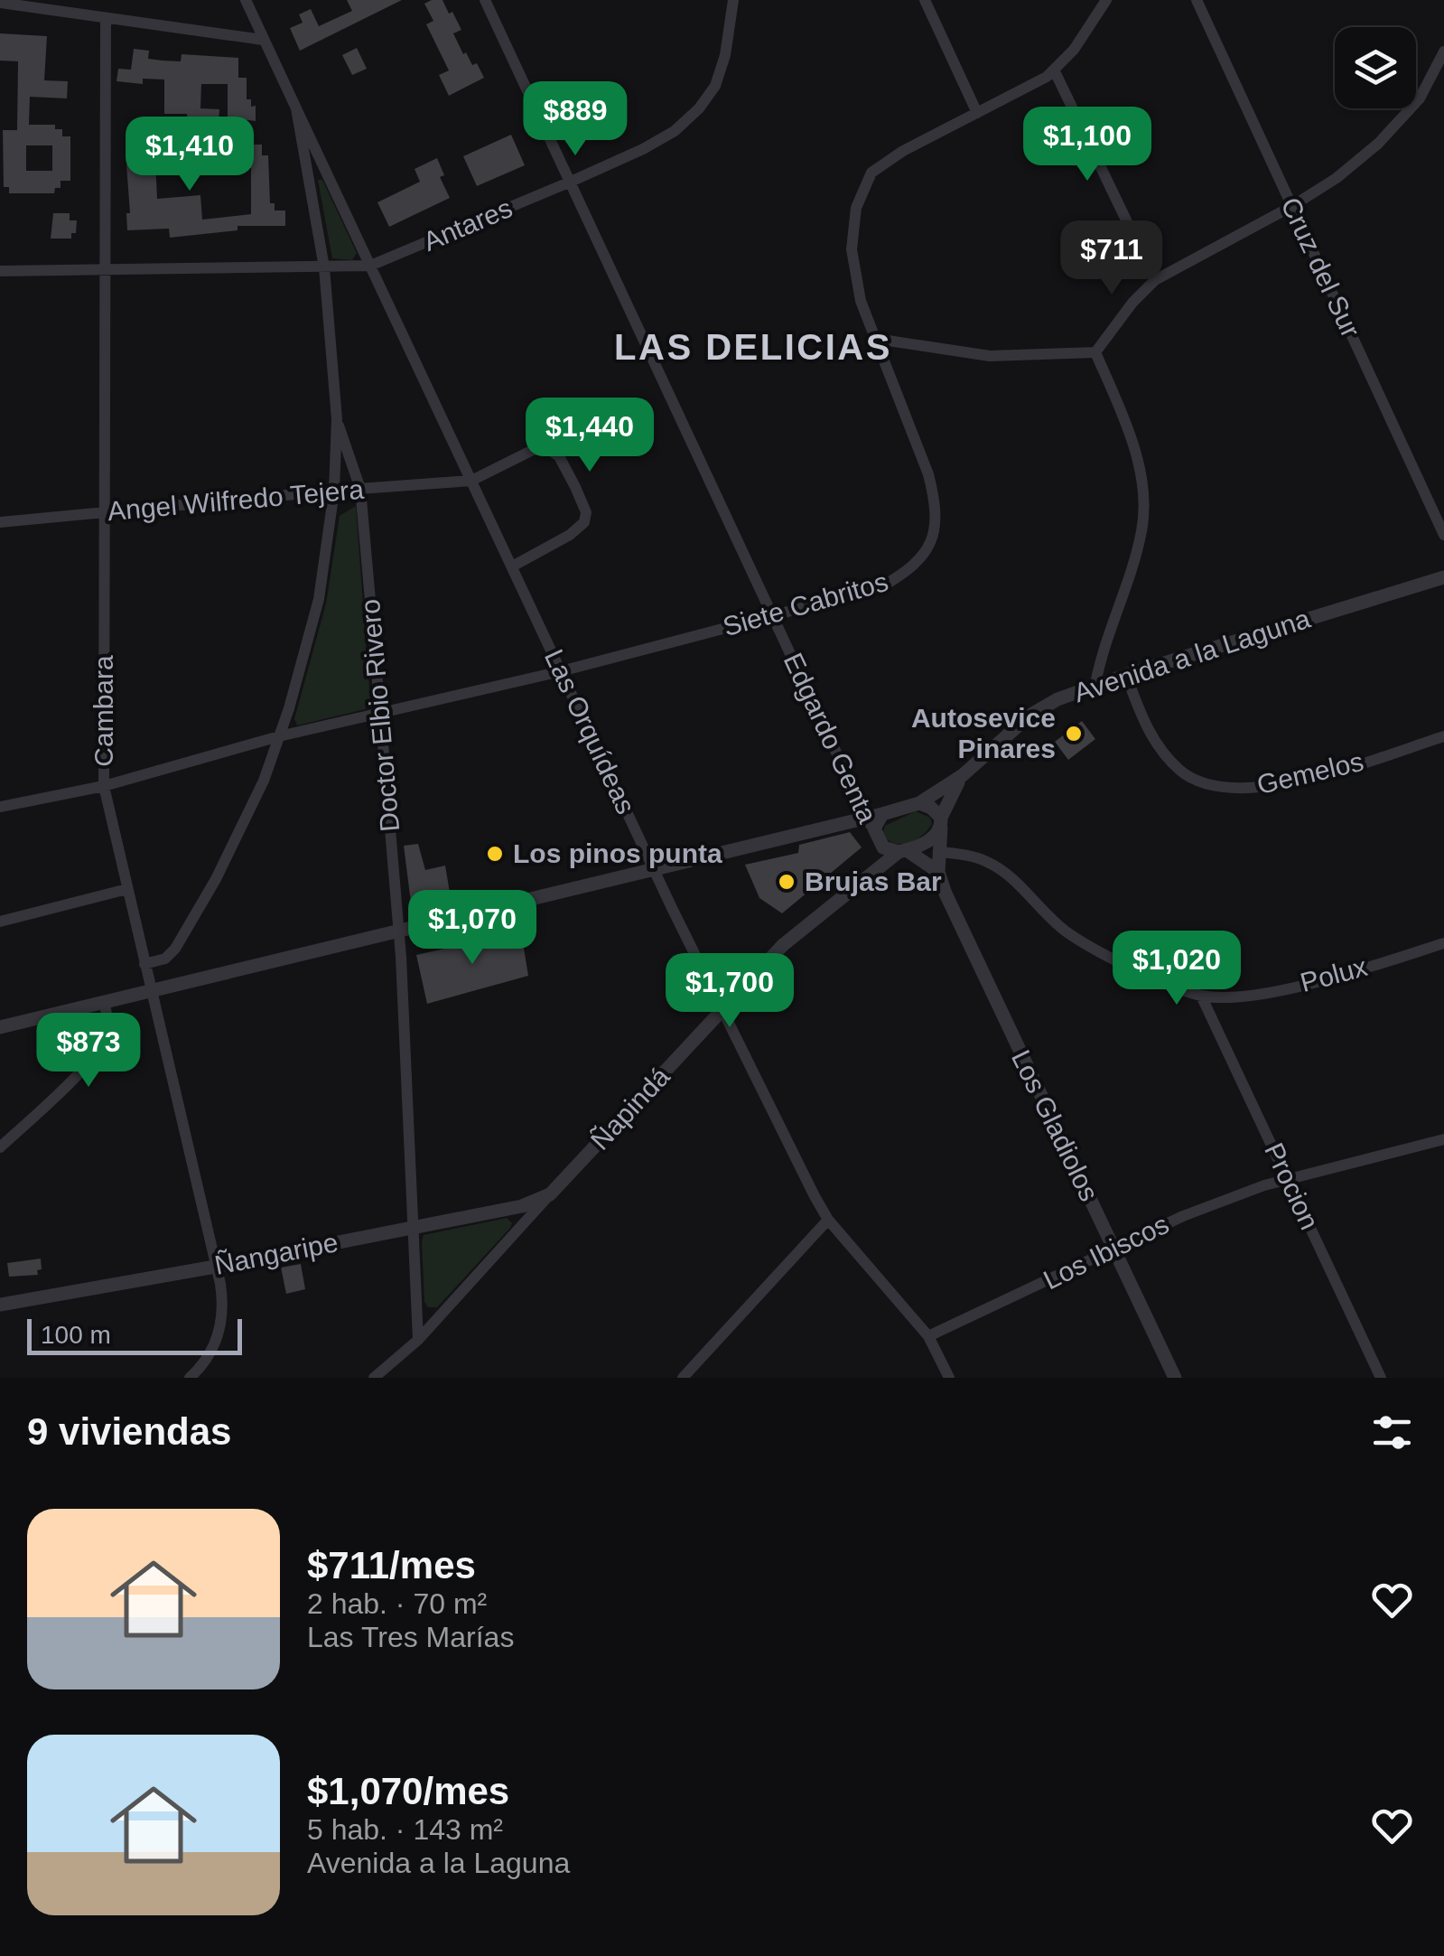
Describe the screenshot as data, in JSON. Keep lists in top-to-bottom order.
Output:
{
  "streets": {
    "street": [
      "Antares",
      "Cruz del Sur",
      "Angel Wilfredo Tejera",
      "Siete Cabritos",
      "Avenida a la Laguna",
      "Cambara",
      "Doctor Elbio Rivero",
      "Las Orquídeas",
      "Edgardo Genta",
      "Gemelos",
      "Polux",
      "Ñapindá",
      "Los Gladiolos",
      "Procion",
      "Los Ibiscos",
      "Ñangaripe"
    ]
  },
  "crossings": [
    ["Antares", "Las Orquídeas"],
    ["Antares", "Edgardo Genta"],
    ["Angel Wilfredo Tejera", "Cambara"],
    ["Angel Wilfredo Tejera", "Doctor Elbio Rivero"],
    ["Angel Wilfredo Tejera", "Las Orquídeas"],
    ["Siete Cabritos", "Cambara"],
    ["Siete Cabritos", "Doctor Elbio Rivero"],
    ["Siete Cabritos", "Las Orquídeas"],
    ["Siete Cabritos", "Edgardo Genta"],
    ["Avenida a la Laguna", "Edgardo Genta"],
    ["Avenida a la Laguna", "Gemelos"],
    ["Avenida a la Laguna", "Ñapindá"],
    ["Avenida a la Laguna", "Los Gladiolos"],
    ["Cambara", "Ñangaripe"],
    ["Doctor Elbio Rivero", "Ñapindá"],
    ["Doctor Elbio Rivero", "Ñangaripe"],
    ["Las Orquídeas", "Ñapindá"],
    ["Las Orquídeas", "Los Ibiscos"],
    ["Edgardo Genta", "Ñapindá"],
    ["Edgardo Genta", "Los Gladiolos"],
    ["Polux", "Los Gladiolos"],
    ["Polux", "Procion"],
    ["Ñapindá", "Los Gladiolos"],
    ["Ñapindá", "Ñangaripe"],
    ["Los Gladiolos", "Los Ibiscos"],
    ["Procion", "Los Ibiscos"]
  ],
  "districts": ["LAS DELICIAS"],
  "places": ["Autosevice Pinares", "Los pinos punta", "Brujas Bar"],
  "scale_bar": "100 m",
  "page": {
    "price": [
      "$889",
      "$1,100",
      "$1,410",
      "$711",
      "$1,440",
      "$1,070",
      "$1,020",
      "$1,700",
      "$873"
    ],
    "scale": "100 m",
    "heading": "9 viviendas",
    "list": [
      {
        "name": "$711/mes",
        "note": "2 hab. · 70 m² · Las Tres Marías"
      },
      {
        "name": "$1,070/mes",
        "note": "5 hab. · 143 m² · Avenida a la Laguna"
      }
    ]
  }
}
